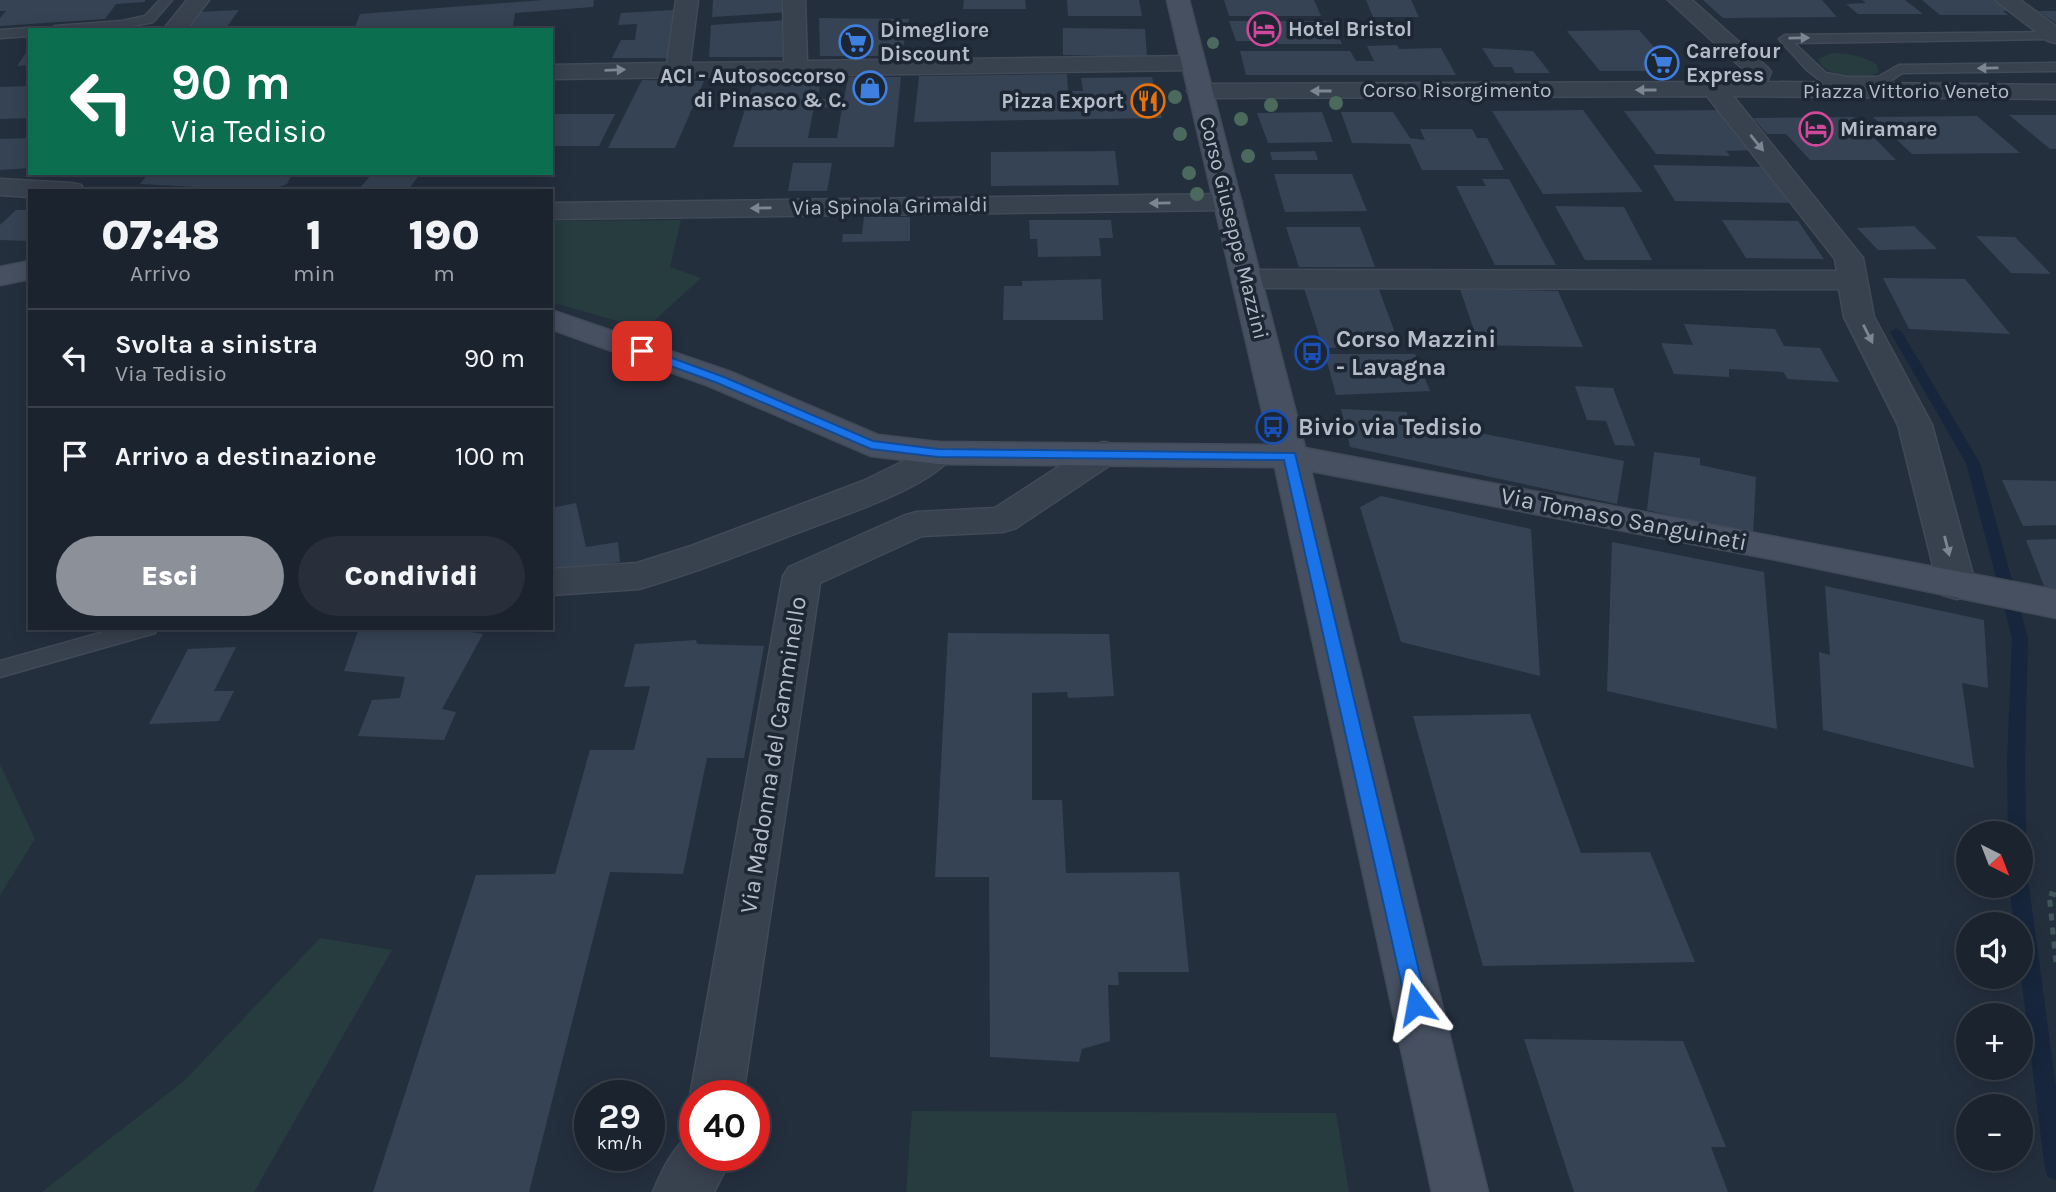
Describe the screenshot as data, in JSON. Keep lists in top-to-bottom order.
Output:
{
  "streets": {
    "street": [
      "Corso Risorgimento",
      "Piazza Vittorio Veneto",
      "Via Spinola Grimaldi",
      "Corso Giuseppe Mazzini",
      "Via Tomaso Sanguineti",
      "Via Madonna del Camminello"
    ]
  },
  "crossings": [
    ["Corso Risorgimento", "Piazza Vittorio Veneto"],
    ["Corso Risorgimento", "Corso Giuseppe Mazzini"],
    ["Via Spinola Grimaldi", "Corso Giuseppe Mazzini"],
    ["Corso Giuseppe Mazzini", "Via Tomaso Sanguineti"],
    ["Via Tomaso Sanguineti", "Via Madonna del Camminello"]
  ],
  "places": {
    "hotel": ["Hotel Bristol", "Miramare"],
    "supermarket": ["Dimegliore Discount", "Carrefour Express"],
    "shop": ["ACI - Autosoccorso di Pinasco & C."],
    "restaurant": ["Pizza Export"],
    "bus stop": ["Corso Mazzini - Lavagna", "Bivio via Tedisio"]
  },
  "north": "bottom right",
  "page": {
    "turn": ["90 m", "Via Tedisio"],
    "eta": [
      "07:48",
      "Arrivo",
      "1",
      "min",
      "190",
      "m"
    ],
    "list": [
      {
        "name": "Svolta a sinistra",
        "note": "Via Tedisio",
        "value": "90 m"
      },
      {
        "name": "Arrivo a destinazione",
        "value": "100 m"
      }
    ],
    "buttons": ["Esci", "Condividi"],
    "map_buttons": ["+", "−"],
    "speed": "29 km/h",
    "limit": "40"
  }
}
